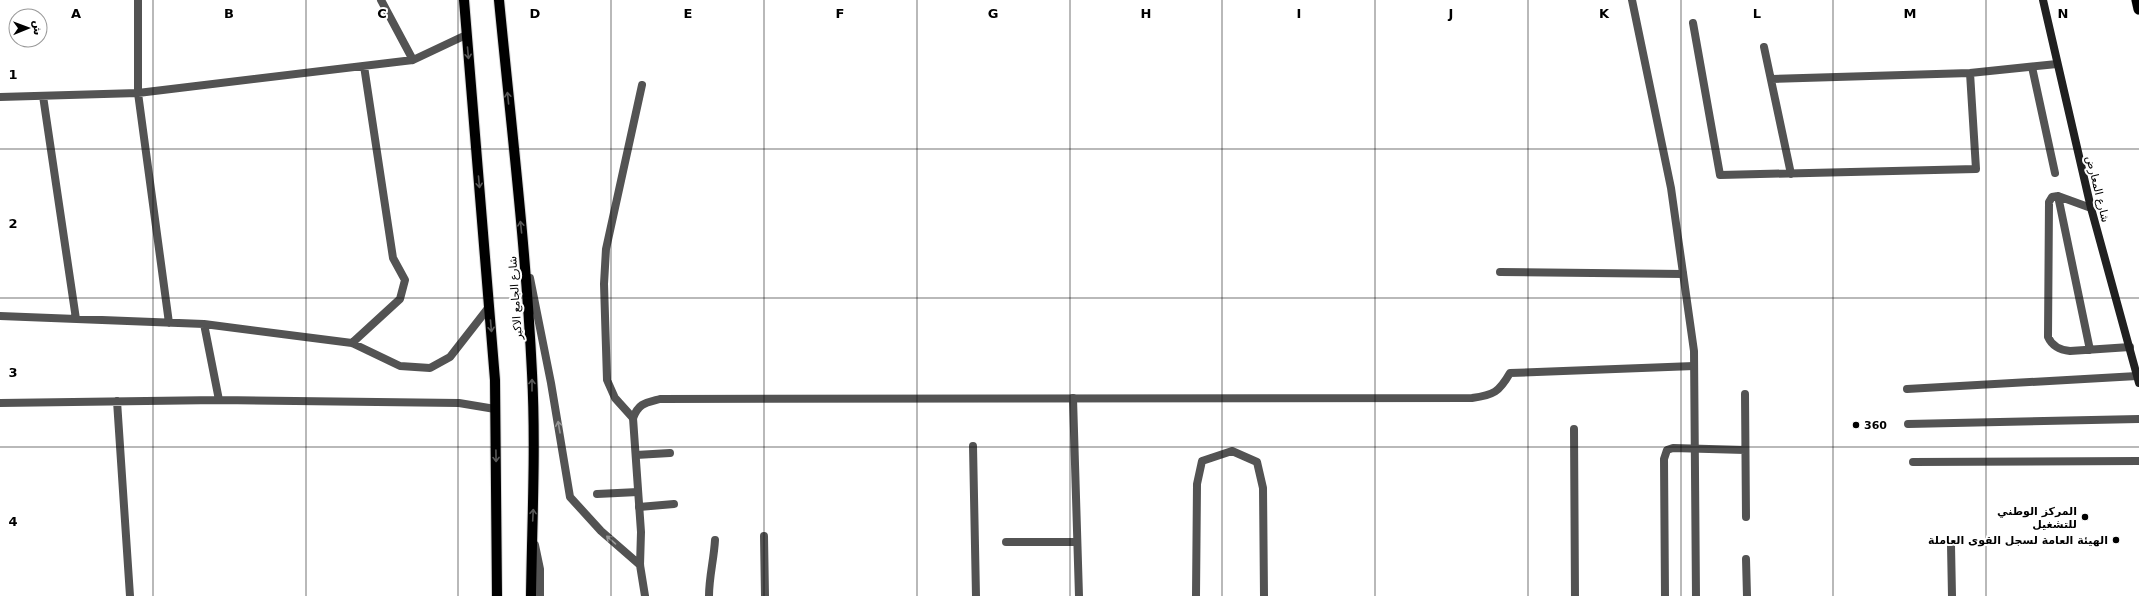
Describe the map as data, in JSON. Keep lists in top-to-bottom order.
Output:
{
  "streets": {
    "main road": ["شارع المعارض", "شارع الجامع الاكبر"]
  },
  "places": ["360", "المركز الوطني للتشغيل", "الهيئة العامة لسجل القوى العاملة"],
  "north": "right",
  "grid": {
    "columns": [
      "A",
      "B",
      "C",
      "D",
      "E",
      "F",
      "G",
      "H",
      "I",
      "J",
      "K",
      "L",
      "M",
      "N"
    ],
    "rows": [
      "1",
      "2",
      "3",
      "4"
    ]
  }
}
